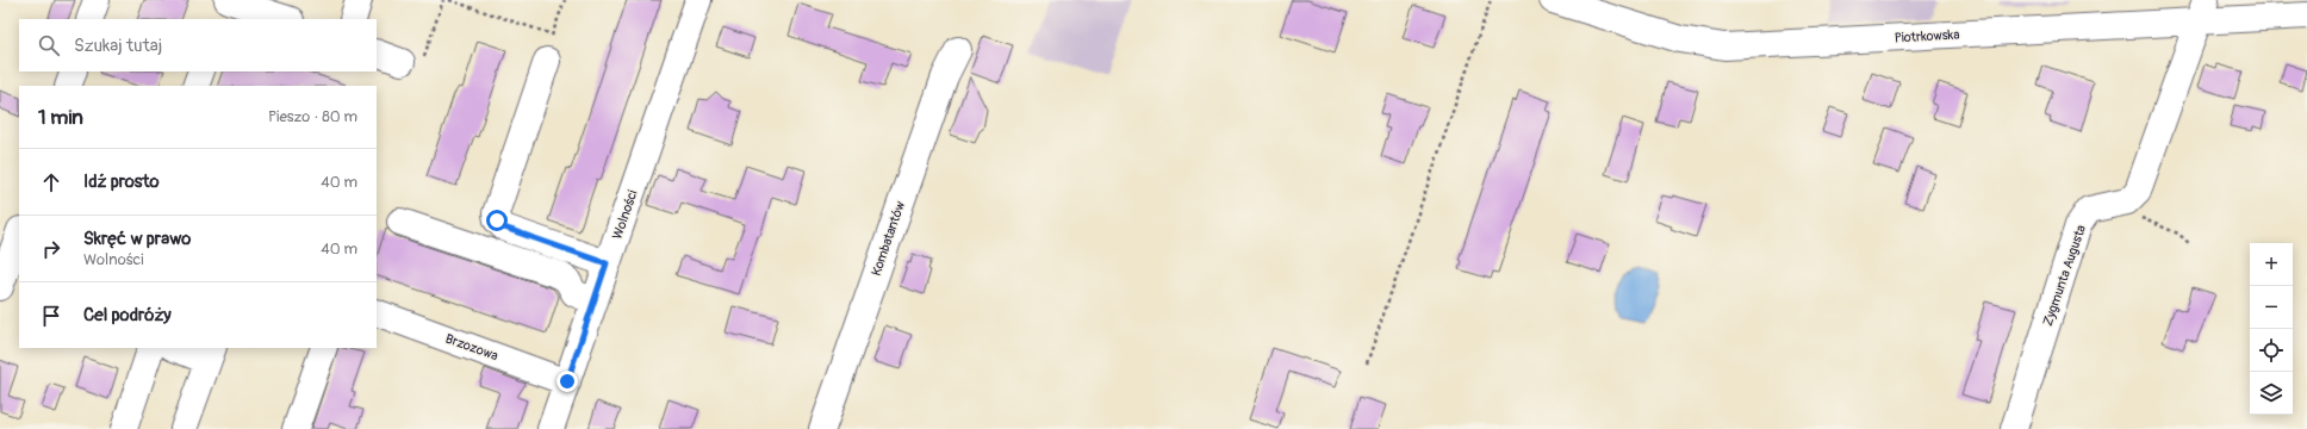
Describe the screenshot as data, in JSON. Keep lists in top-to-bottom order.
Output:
{
  "streets": {
    "street": [
      "Piotrkowska",
      "Wolności",
      "Kombatantów",
      "Zygmunta Augusta",
      "Brzozowa"
    ]
  },
  "crossings": [
    ["Wolności", "Brzozowa"]
  ],
  "page": {
    "search": "Szukaj tutaj",
    "heading": ["1 min", "Pieszo · 80 m"],
    "list": [
      ["Idź prosto", "40 m"],
      ["Skręć w prawo", "Wolności", "40 m"],
      "Cel podróży"
    ],
    "map_buttons": ["+", "−"]
  }
}
